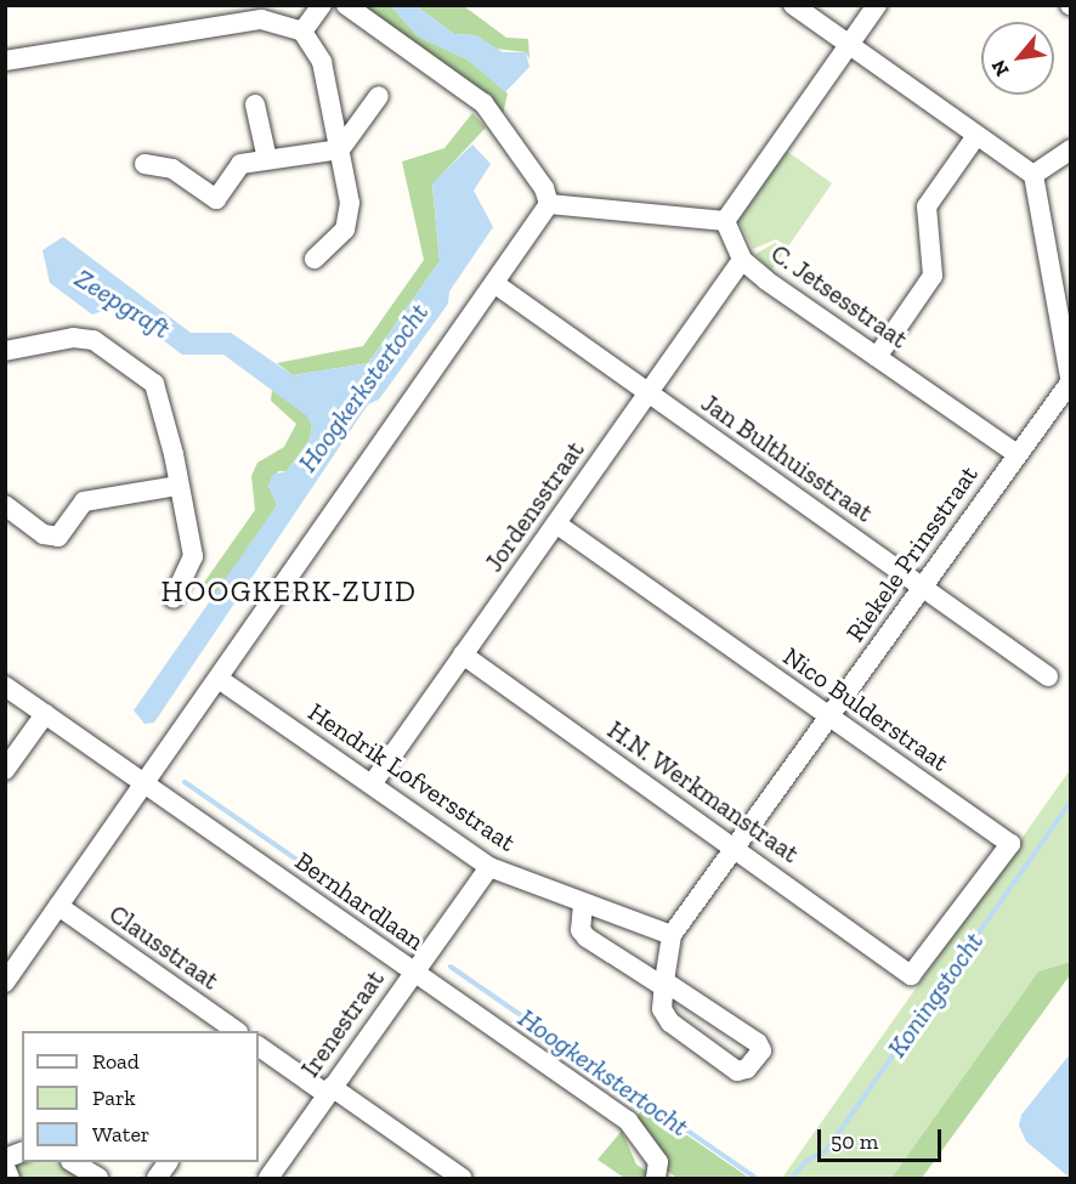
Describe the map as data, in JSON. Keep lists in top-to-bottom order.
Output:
{
  "streets": {
    "street": [
      "C. Jetsesstraat",
      "Jan Bulthuisstraat",
      "Jordensstraat",
      "Riekele Prinsstraat",
      "Nico Bulderstraat",
      "Hendrik Lofversstraat",
      "H.N. Werkmanstraat",
      "Bernhardlaan",
      "Clausstraat",
      "Irenestraat"
    ]
  },
  "crossings": [
    ["C. Jetsesstraat", "Jordensstraat"],
    ["C. Jetsesstraat", "Riekele Prinsstraat"],
    ["Jan Bulthuisstraat", "Jordensstraat"],
    ["Jan Bulthuisstraat", "Riekele Prinsstraat"],
    ["Jordensstraat", "Nico Bulderstraat"],
    ["Jordensstraat", "Hendrik Lofversstraat"],
    ["Jordensstraat", "H.N. Werkmanstraat"],
    ["Riekele Prinsstraat", "Nico Bulderstraat"],
    ["Riekele Prinsstraat", "Hendrik Lofversstraat"],
    ["Riekele Prinsstraat", "H.N. Werkmanstraat"],
    ["Nico Bulderstraat", "H.N. Werkmanstraat"],
    ["Hendrik Lofversstraat", "Irenestraat"],
    ["Bernhardlaan", "Irenestraat"]
  ],
  "districts": ["HOOGKERK-ZUID"],
  "water": ["Zeepgraft", "Hoogkerkstertocht", "Koningstocht"],
  "legend": ["Road", "Park", "Water"],
  "scale_bar": "50 m",
  "north": "bottom left"
}
